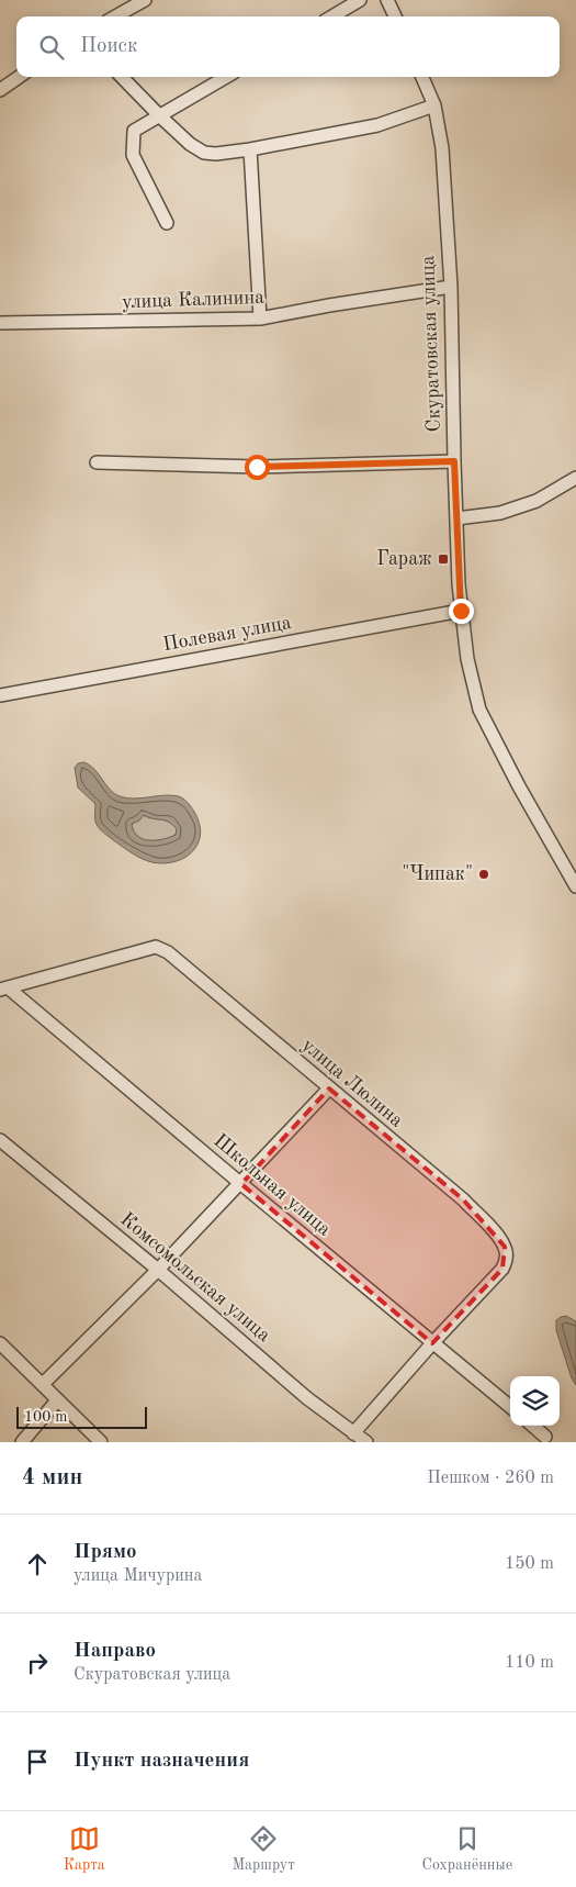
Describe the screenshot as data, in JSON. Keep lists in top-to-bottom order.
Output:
{
  "streets": {
    "street": [
      "улица Калинина",
      "Скуратовская улица",
      "Полевая улица",
      "улица Люлина",
      "Школьная улица",
      "Комсомольская улица"
    ]
  },
  "crossings": [
    ["улица Калинина", "Скуратовская улица"],
    ["Скуратовская улица", "Полевая улица"],
    ["улица Люлина", "Школьная улица"]
  ],
  "places": {
    "transit": ["Гараж"],
    "other": ["\"Чипак\""]
  },
  "scale_bar": "100 m",
  "page": {
    "search": "Поиск",
    "scale": "100 m",
    "heading": ["4 мин", "Пешком · 260 m"],
    "list": [
      ["Прямо", "улица Мичурина", "150 m"],
      ["Направо", "Скуратовская улица", "110 m"],
      "Пункт назначения"
    ],
    "nav": ["Карта", "Маршрут", "Сохранённые"]
  }
}
